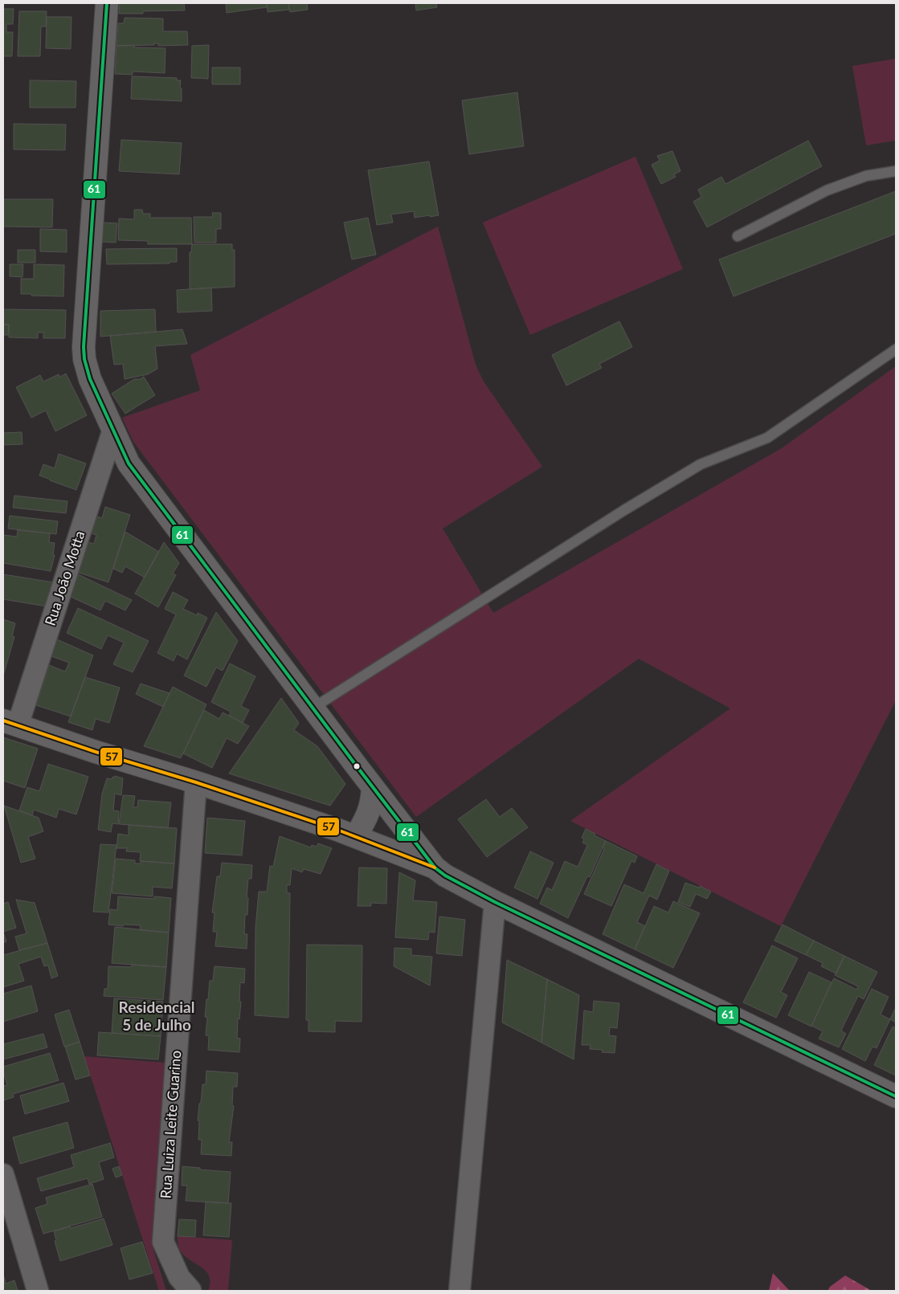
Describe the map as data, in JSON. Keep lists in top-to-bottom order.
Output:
{
  "streets": {
    "street": ["Rua João Motta", "Rua Luiza Leite Guarino"]
  },
  "districts": ["Residencial 5 de Julho"],
  "lines": ["transit line 61", "transit line 57"]
}
